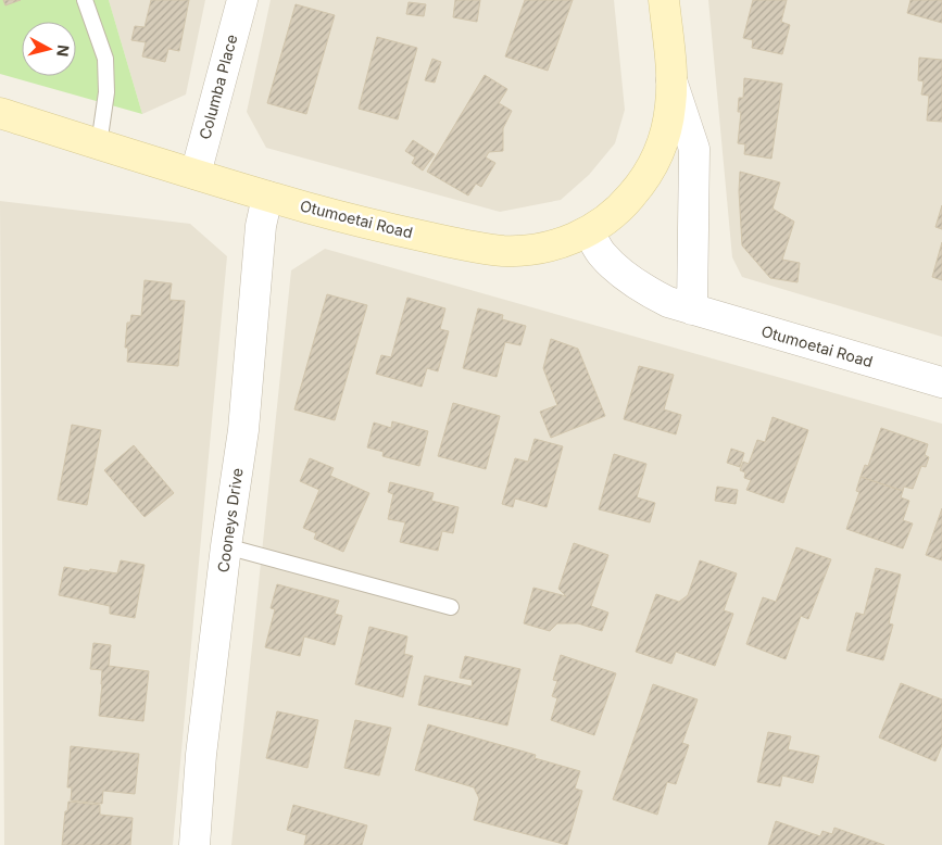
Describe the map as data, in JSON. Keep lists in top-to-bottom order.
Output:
{
  "streets": {
    "street": ["Columba Place", "Otumoetai Road", "Cooneys Drive"]
  },
  "crossings": [
    ["Columba Place", "Otumoetai Road"],
    ["Otumoetai Road", "Cooneys Drive"]
  ],
  "north": "right"
}
